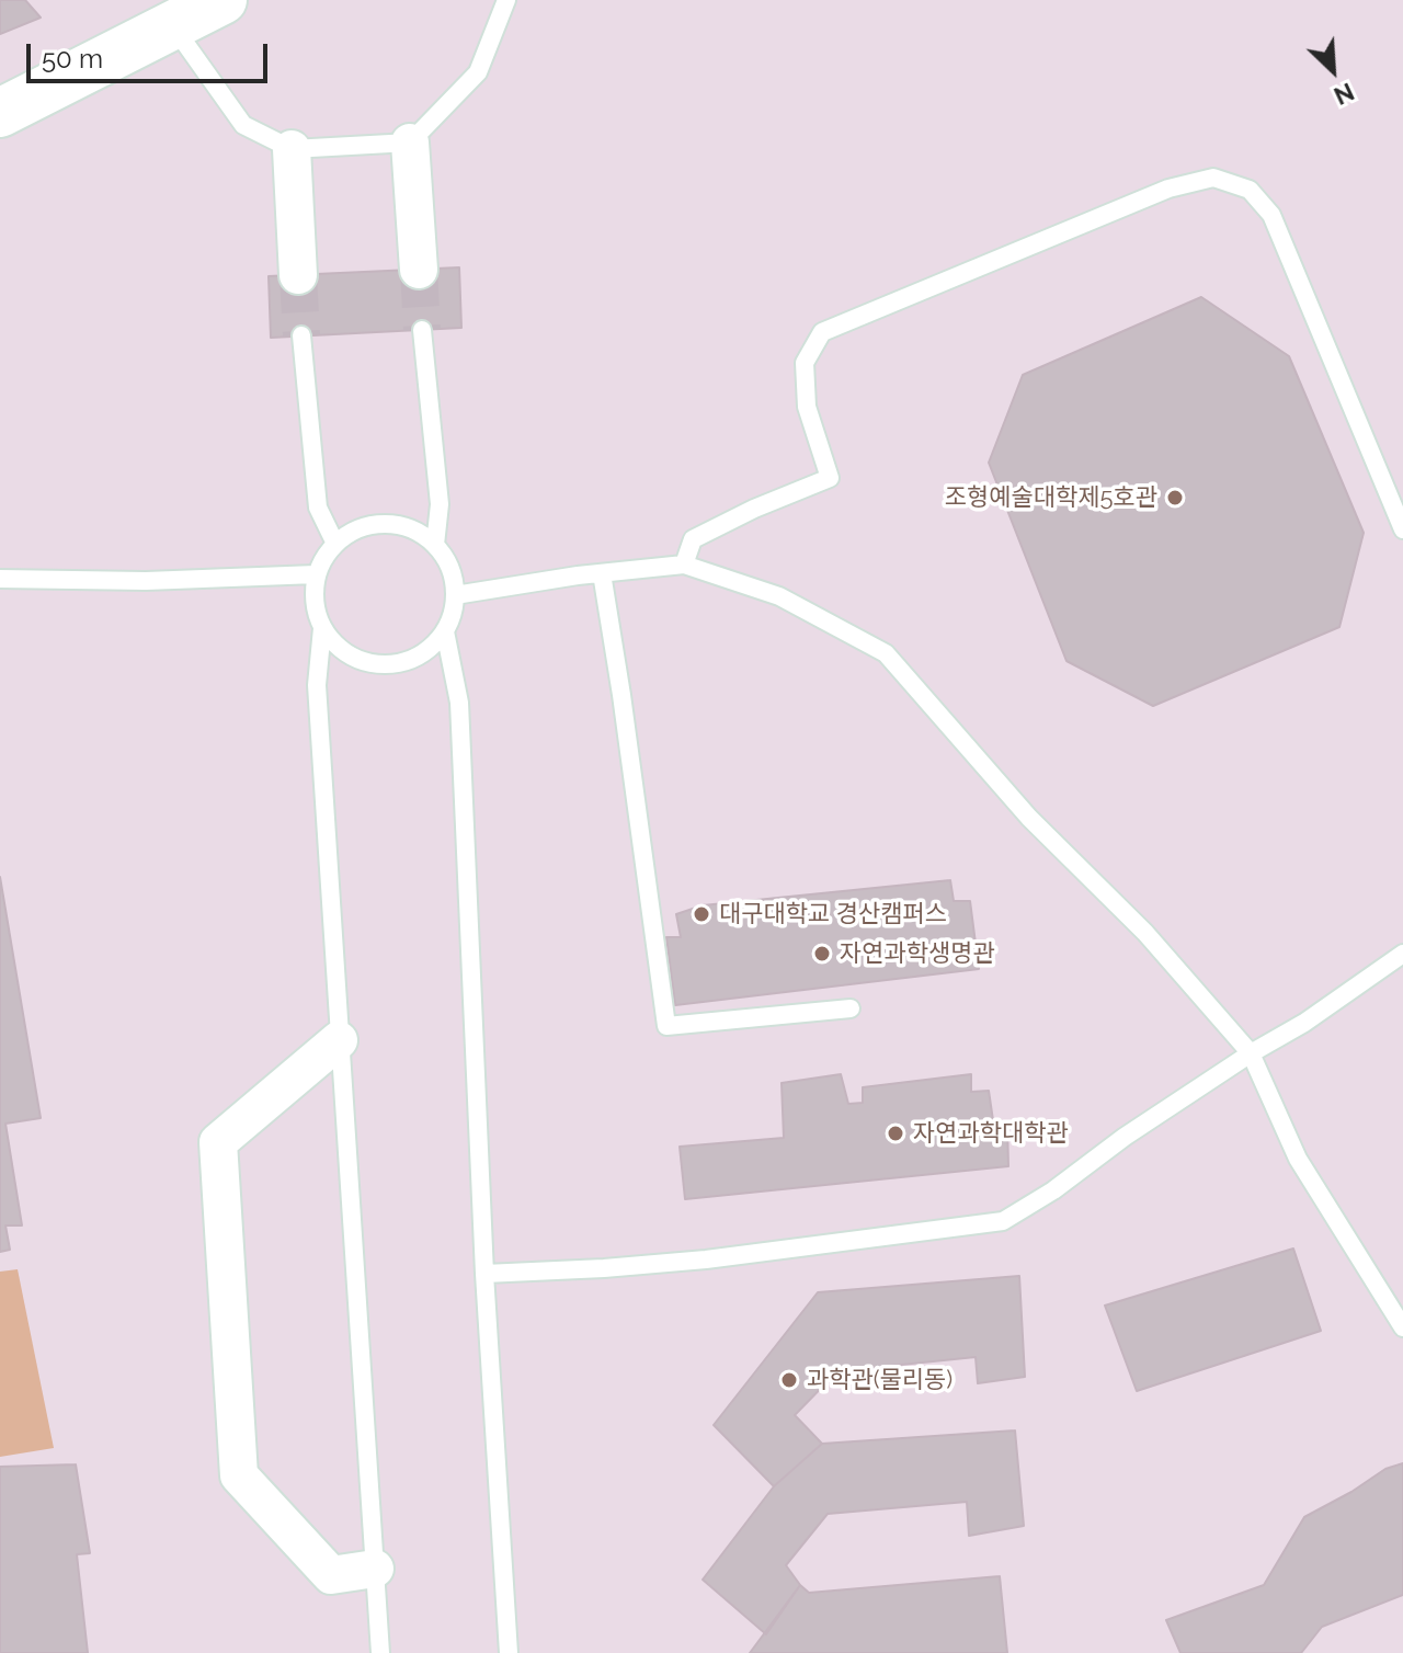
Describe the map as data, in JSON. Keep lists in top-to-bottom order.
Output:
{
  "places": [
    "조형예술대학제5호관",
    "대구대학교 경산캠퍼스",
    "자연과학생명관",
    "자연과학대학관",
    "과학관(물리동)"
  ],
  "scale_bar": "50 m",
  "north": "bottom right"
}
